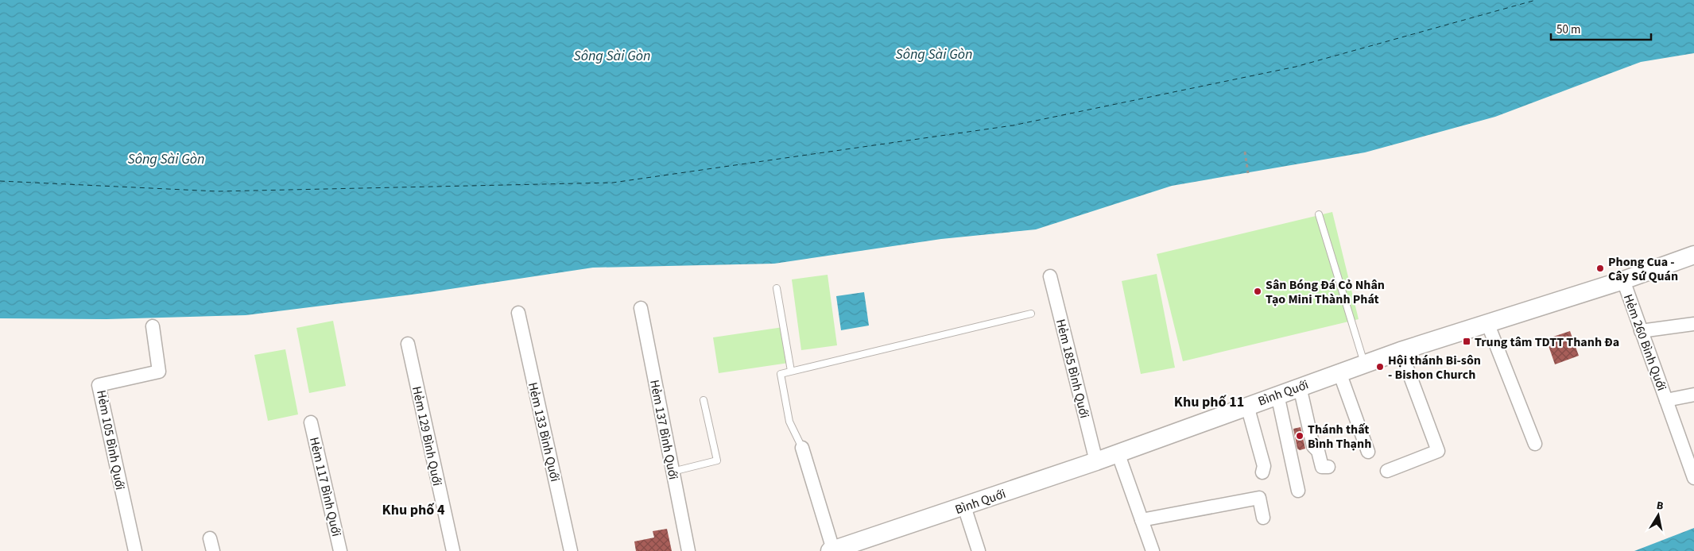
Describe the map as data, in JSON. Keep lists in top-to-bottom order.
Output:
{
  "streets": {
    "main road": ["Bình Quới"],
    "street": [
      "Hẻm 260 Bình Quới",
      "Hẻm 185 Bình Quới",
      "Hẻm 137 Bình Quới",
      "Hẻm 133 Bình Quới",
      "Hẻm 129 Bình Quới",
      "Hẻm 105 Bình Quới",
      "Hẻm 117 Bình Quới"
    ]
  },
  "crossings": [
    ["Hẻm 260 Bình Quới", "Bình Quới"],
    ["Hẻm 185 Bình Quới", "Bình Quới"]
  ],
  "districts": ["Khu phố 11", "Khu phố 4"],
  "water": ["Sông Sài Gòn"],
  "places": {
    "other": [
      "Phong Cua - Cây Sứ Quán",
      "Sân Bóng Đá Cỏ Nhân Tạo Mini Thành Phát",
      "Hội thánh Bi-sôn - Bishon Church",
      "Thánh thất Bình Thạnh"
    ],
    "transit": ["Trung tâm TDTT Thanh Đa"]
  },
  "scale_bar": "50 m",
  "north": "top"
}
